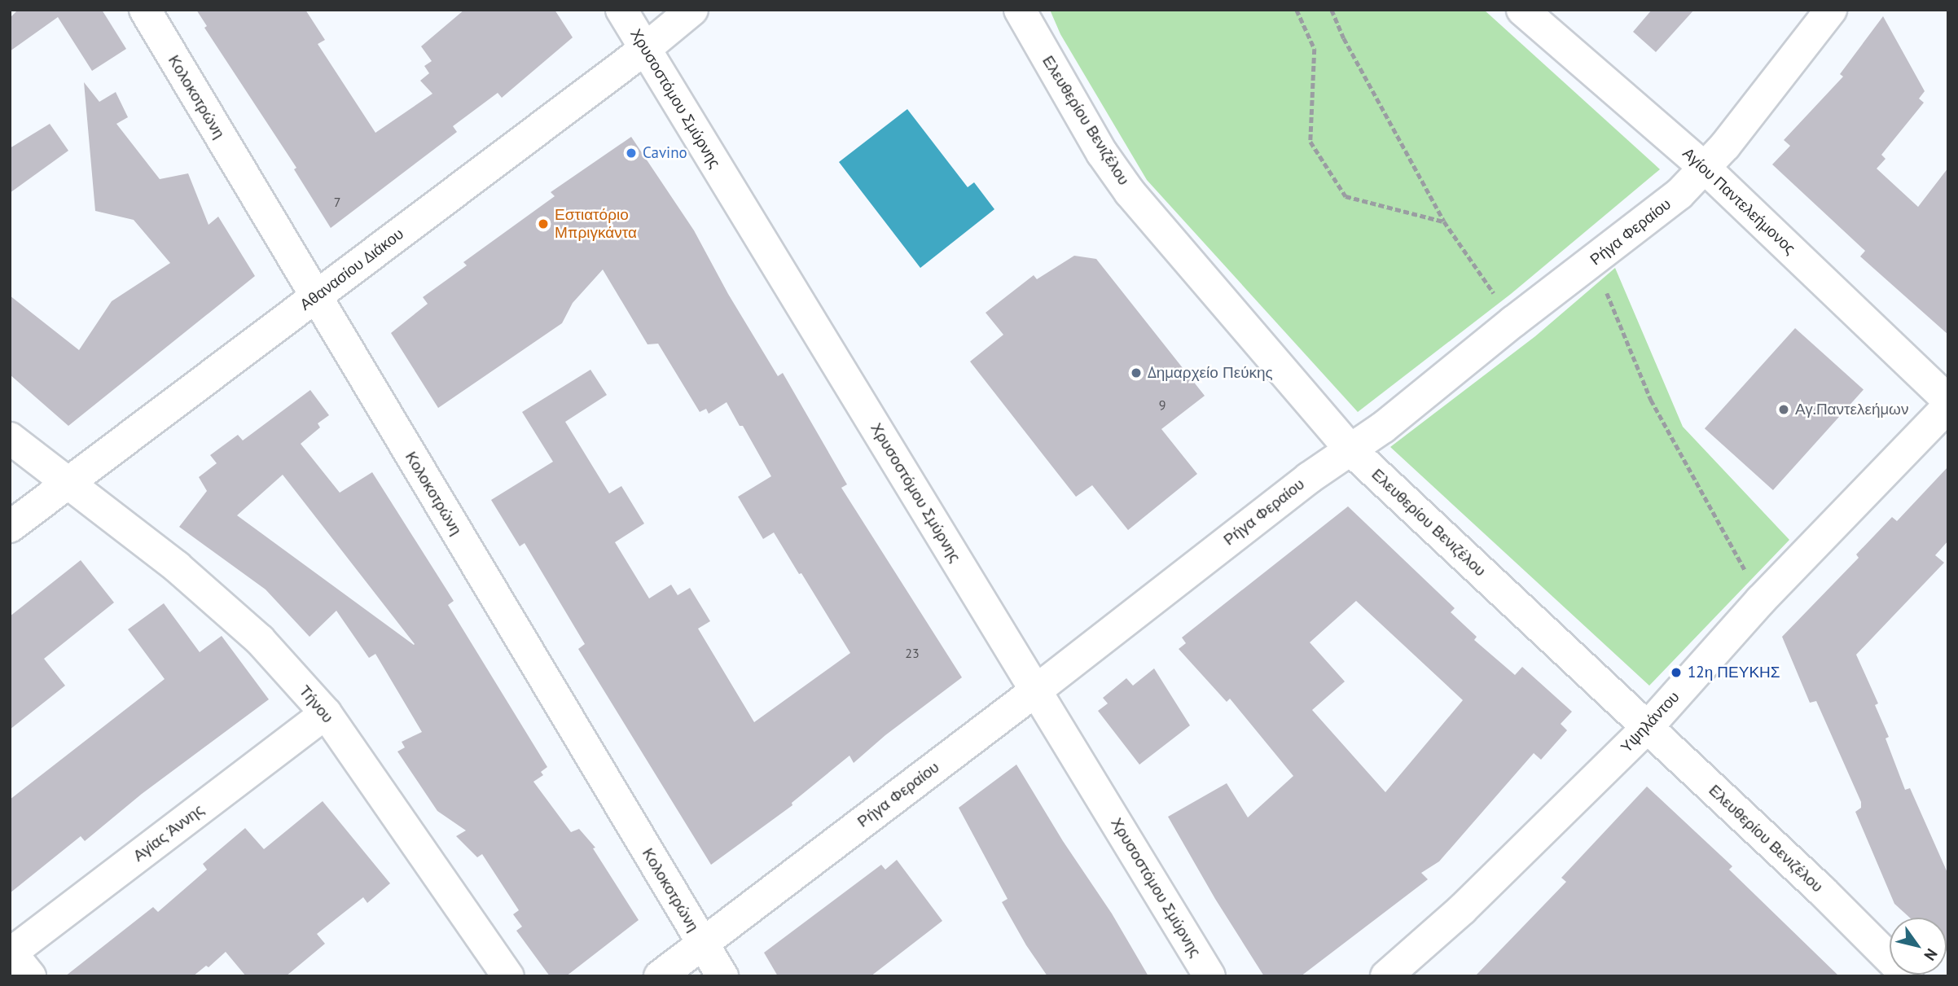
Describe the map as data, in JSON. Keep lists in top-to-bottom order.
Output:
{
  "streets": {
    "street": [
      "Κολοκοτρώνη",
      "Χρυσοστόμου Σμύρνης",
      "Ελευθερίου Βενιζέλου",
      "Αγίου Παντελεήμονος",
      "Ρήγα Φεραίου",
      "Αθανασίου Διάκου",
      "Τήνου",
      "Υψηλάντου",
      "Αγίας Άννης"
    ]
  },
  "crossings": [
    ["Κολοκοτρώνη", "Ρήγα Φεραίου"],
    ["Κολοκοτρώνη", "Αθανασίου Διάκου"],
    ["Χρυσοστόμου Σμύρνης", "Ρήγα Φεραίου"],
    ["Χρυσοστόμου Σμύρνης", "Αθανασίου Διάκου"],
    ["Ελευθερίου Βενιζέλου", "Ρήγα Φεραίου"],
    ["Ελευθερίου Βενιζέλου", "Υψηλάντου"],
    ["Αγίου Παντελεήμονος", "Ρήγα Φεραίου"],
    ["Αθανασίου Διάκου", "Τήνου"],
    ["Τήνου", "Αγίας Άννης"]
  ],
  "places": [
    "Cavino",
    "Εστιατόριο Μπριγκάντα",
    "Δημαρχείο Πεύκης",
    "Αγ.Παντελεήμων",
    "12η ΠΕΥΚΗΣ"
  ],
  "house_numbers": ["7", "9", "23"],
  "north": "bottom right"
}
